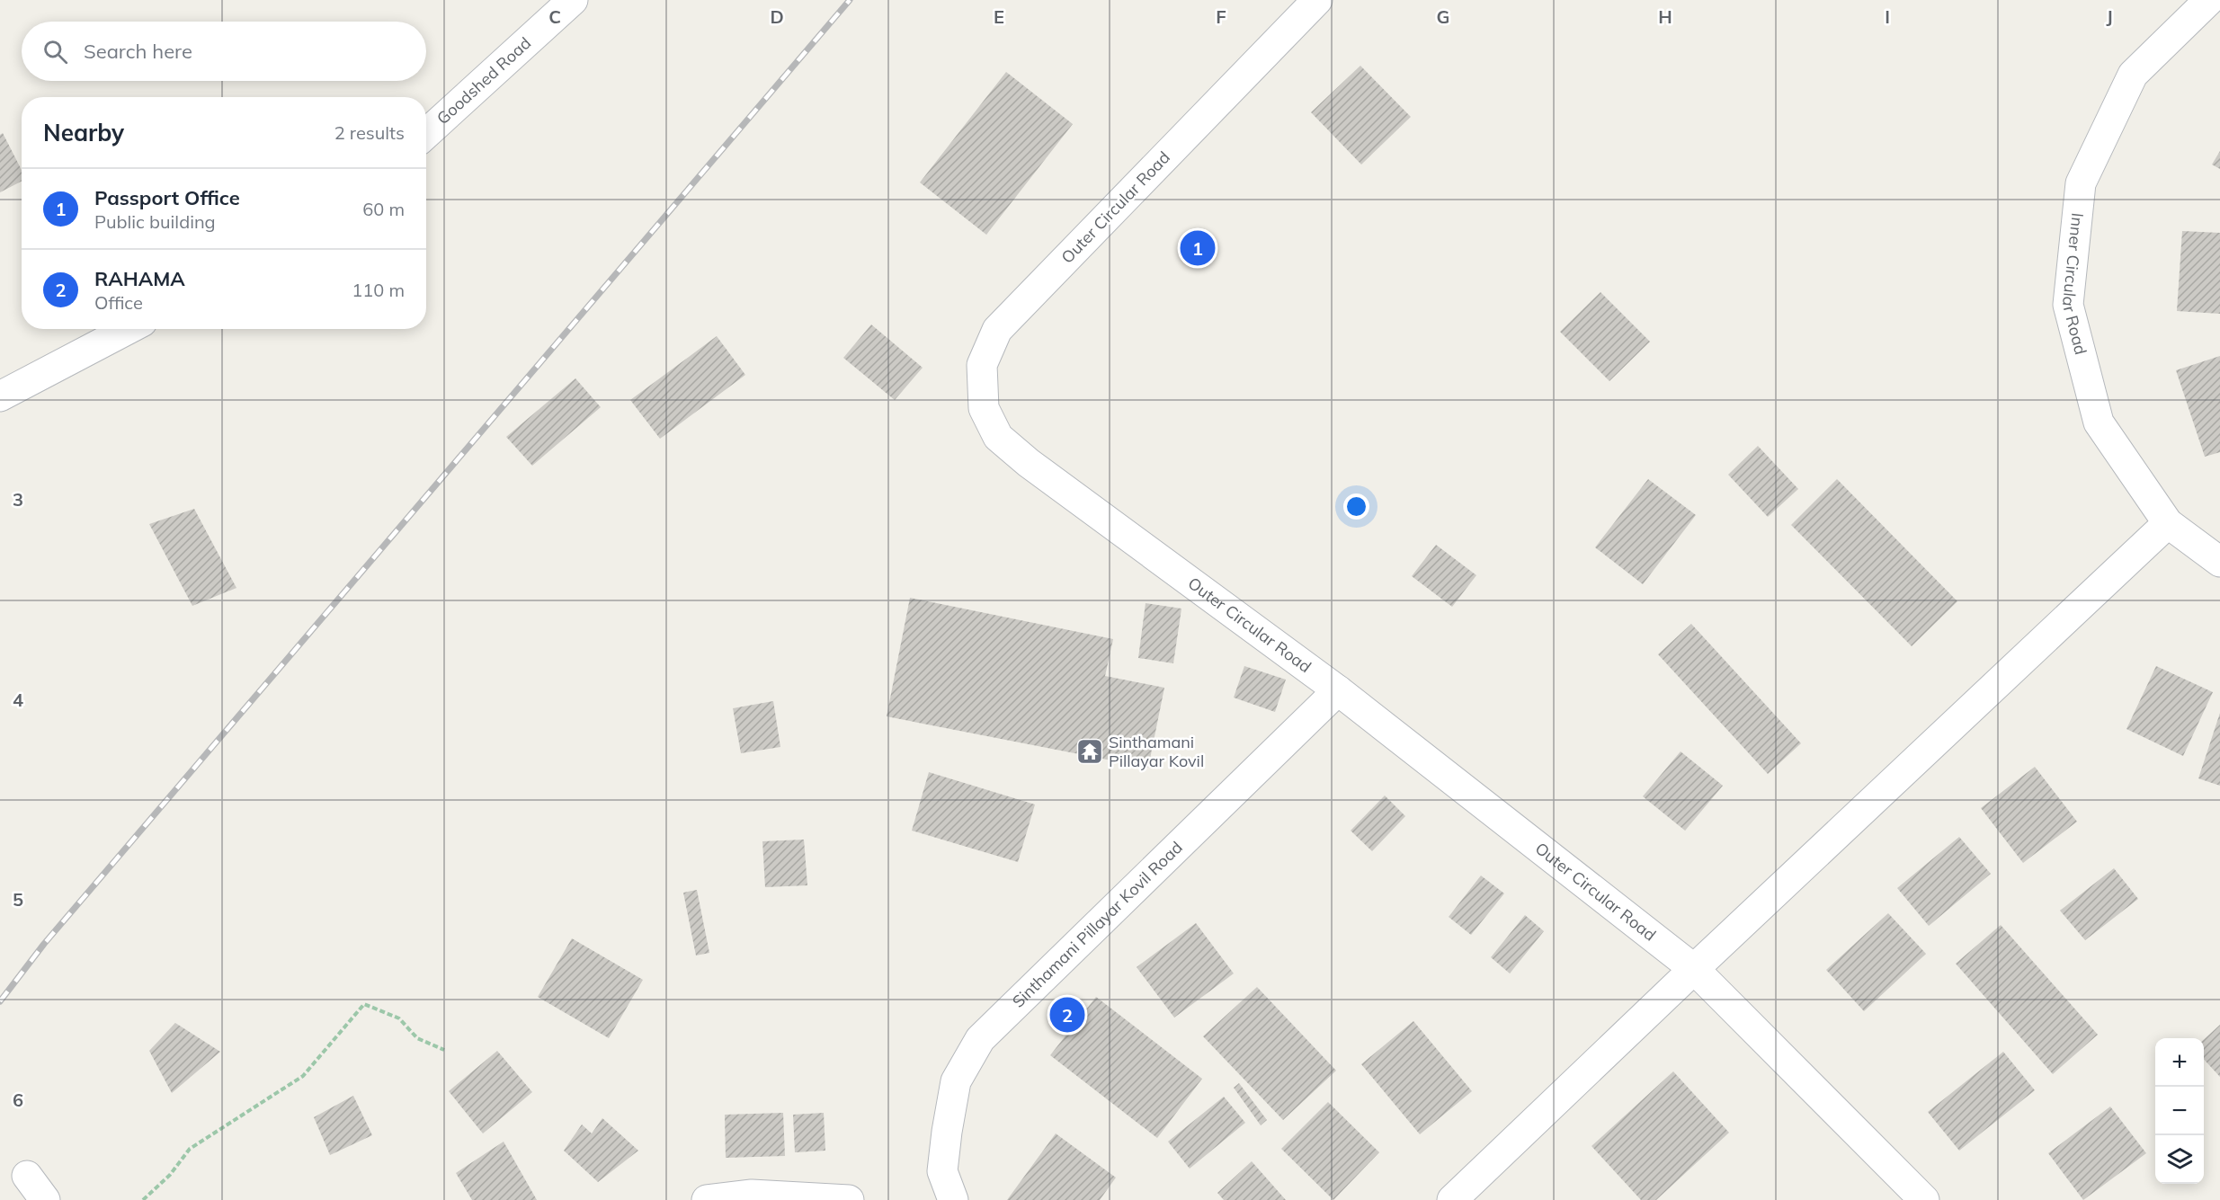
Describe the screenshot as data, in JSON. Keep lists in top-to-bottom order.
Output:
{
  "streets": {
    "street": [
      "Goodshed Road",
      "Outer Circular Road",
      "Inner Circular Road",
      "Sinthamani Pillayar Kovil Road"
    ]
  },
  "crossings": [
    ["Outer Circular Road", "Sinthamani Pillayar Kovil Road"]
  ],
  "places": {
    "temple": ["Sinthamani Pillayar Kovil"]
  },
  "page": {
    "search": "Search here",
    "heading": ["Nearby", "2 results"],
    "list": [
      {
        "mark": "1",
        "name": "Passport Office",
        "note": "Public building",
        "value": "60 m"
      },
      {
        "mark": "2",
        "name": "RAHAMA",
        "note": "Office",
        "value": "110 m"
      }
    ],
    "pins": ["1", "2"],
    "map_buttons": ["+", "−"]
  },
  "grid": {
    "columns": [
      "C",
      "D",
      "E",
      "F",
      "G",
      "H",
      "I",
      "J"
    ],
    "rows": [
      "3",
      "4",
      "5",
      "6"
    ]
  }
}
